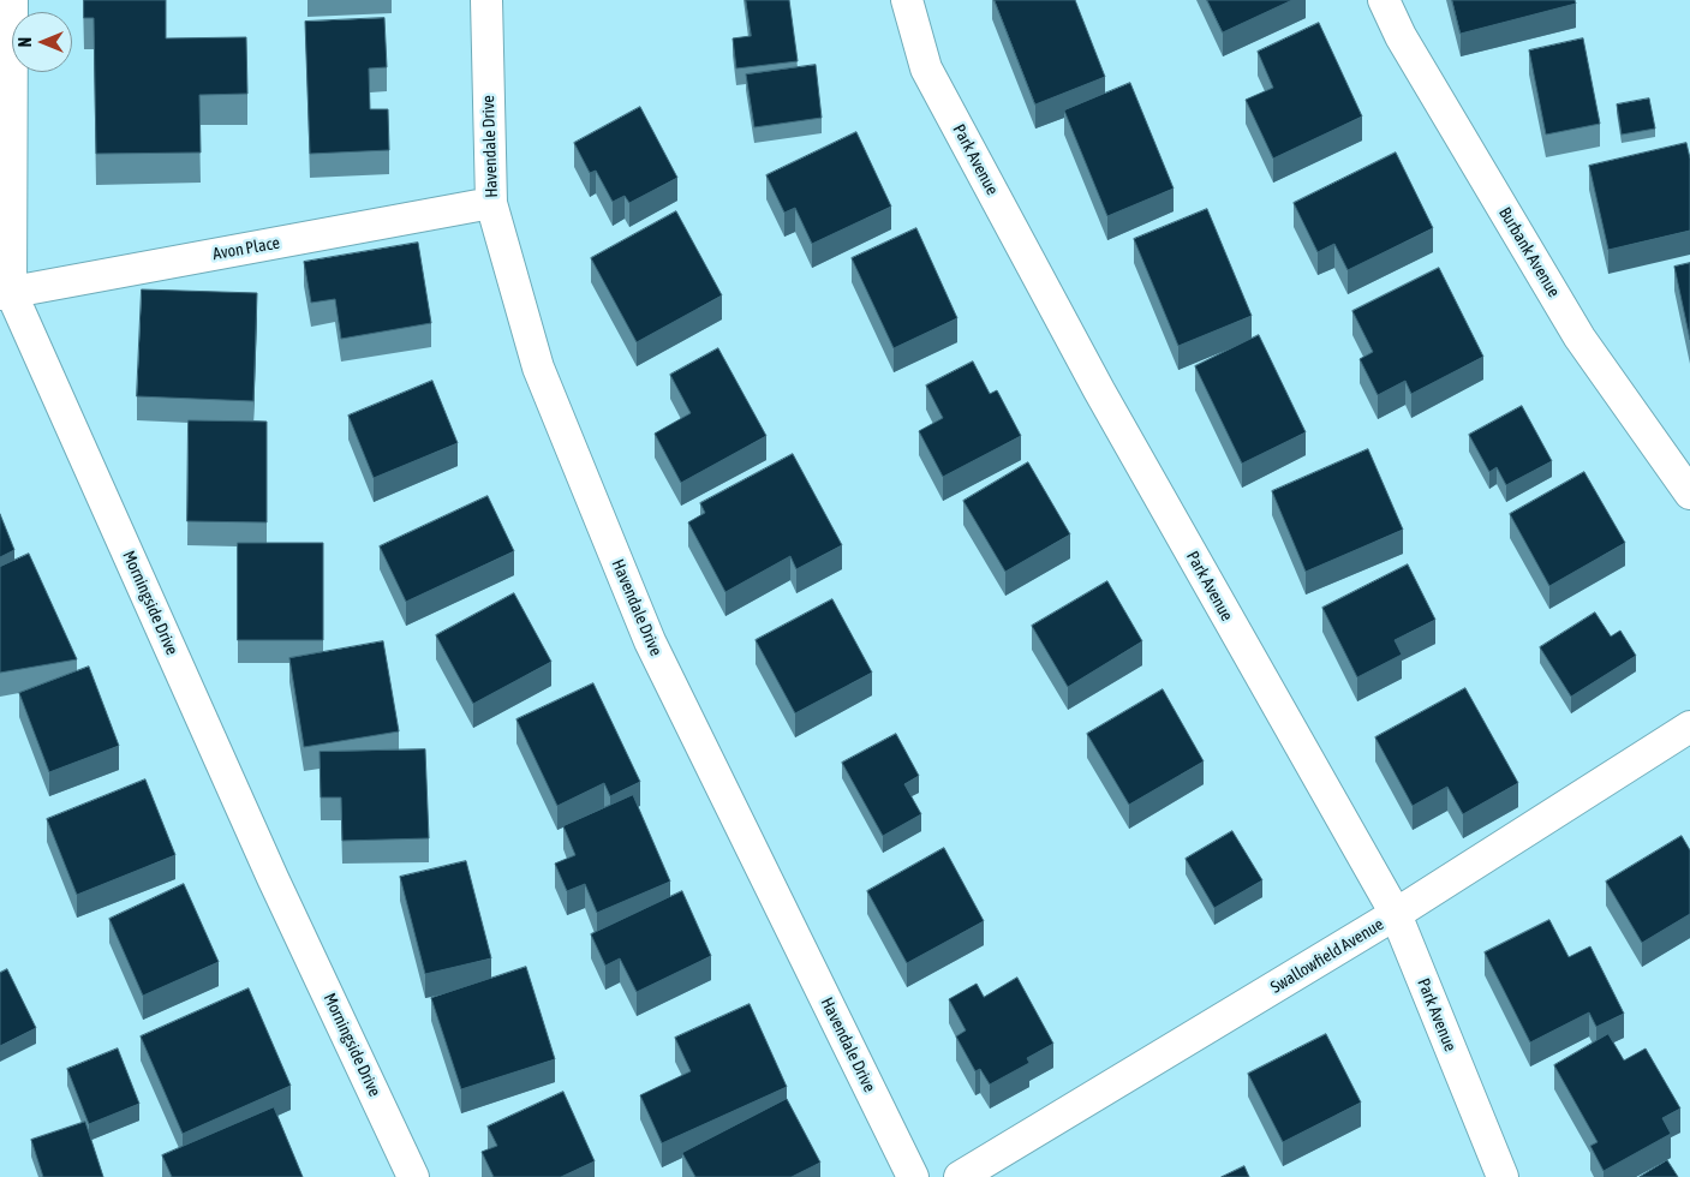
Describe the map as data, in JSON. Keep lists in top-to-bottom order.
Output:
{
  "streets": {
    "street": [
      "Havendale Drive",
      "Park Avenue",
      "Avon Place",
      "Burbank Avenue",
      "Morningside Drive",
      "Swallowfield Avenue"
    ]
  },
  "crossings": [
    ["Havendale Drive", "Avon Place"],
    ["Park Avenue", "Swallowfield Avenue"],
    ["Avon Place", "Morningside Drive"]
  ],
  "north": "left"
}
